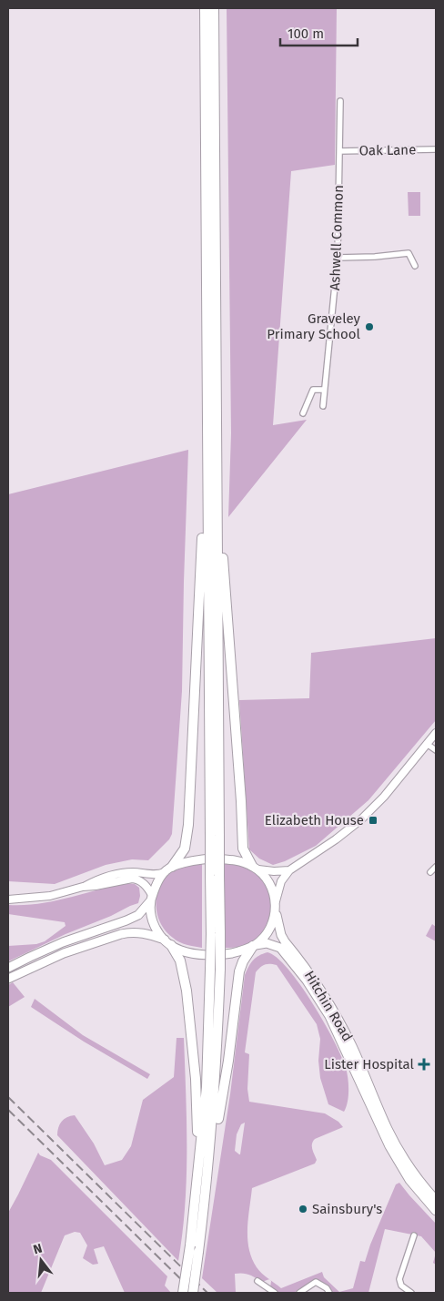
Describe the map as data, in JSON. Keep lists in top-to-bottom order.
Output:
{
  "streets": {
    "main road": ["Hitchin Road"],
    "street": ["Oak Lane", "Ashwell Common"]
  },
  "crossings": [
    ["Oak Lane", "Ashwell Common"]
  ],
  "places": {
    "other": ["Graveley Primary School", "Sainsbury's"],
    "transit": ["Elizabeth House"],
    "health": ["Lister Hospital"]
  },
  "scale_bar": "100 m",
  "north": "top"
}
